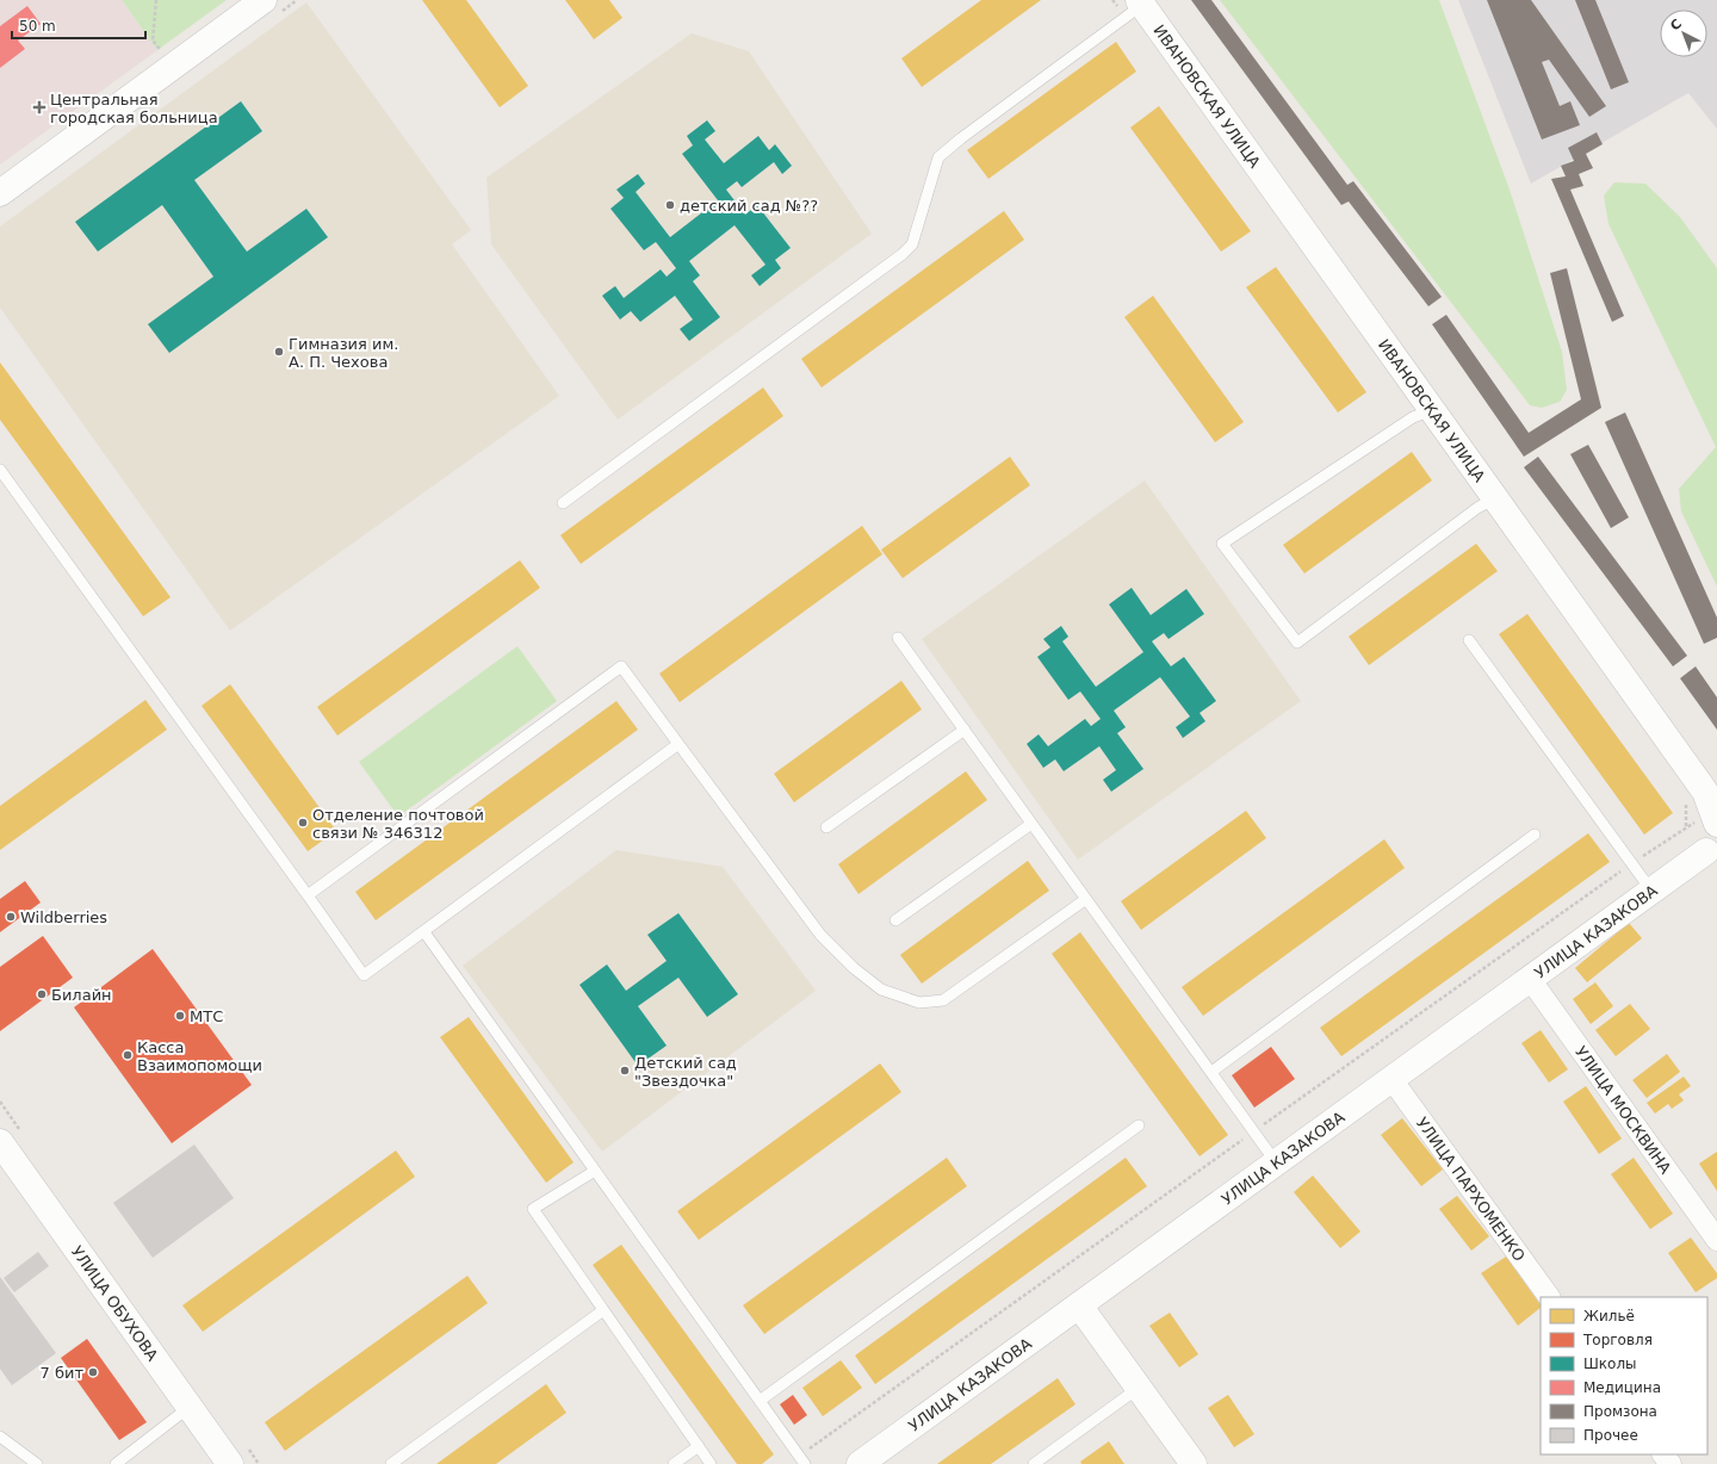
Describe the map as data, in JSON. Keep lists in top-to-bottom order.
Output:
{
  "streets": {
    "street": [
      "ИВАНОВСКАЯ УЛИЦА",
      "УЛИЦА КАЗАКОВА",
      "УЛИЦА МОСКВИНА",
      "УЛИЦА ПАРХОМЕНКО",
      "УЛИЦА ОБУХОВА"
    ]
  },
  "crossings": [
    ["ИВАНОВСКАЯ УЛИЦА", "УЛИЦА КАЗАКОВА"],
    ["УЛИЦА КАЗАКОВА", "УЛИЦА МОСКВИНА"],
    ["УЛИЦА КАЗАКОВА", "УЛИЦА ПАРХОМЕНКО"]
  ],
  "places": {
    "health": ["Центральная городская больница"],
    "other": [
      "детский сад №??",
      "Гимназия им. А. П. Чехова",
      "Отделение почтовой связи № 346312",
      "Wildberries",
      "Билайн",
      "МТС",
      "Касса Взаимопомощи",
      "Детский сад \"Звездочка\"",
      "7 бит"
    ]
  },
  "legend": [
    "Жильё",
    "Торговля",
    "Школы",
    "Медицина",
    "Промзона",
    "Прочее"
  ],
  "scale_bar": "50 m",
  "north": "top left"
}
